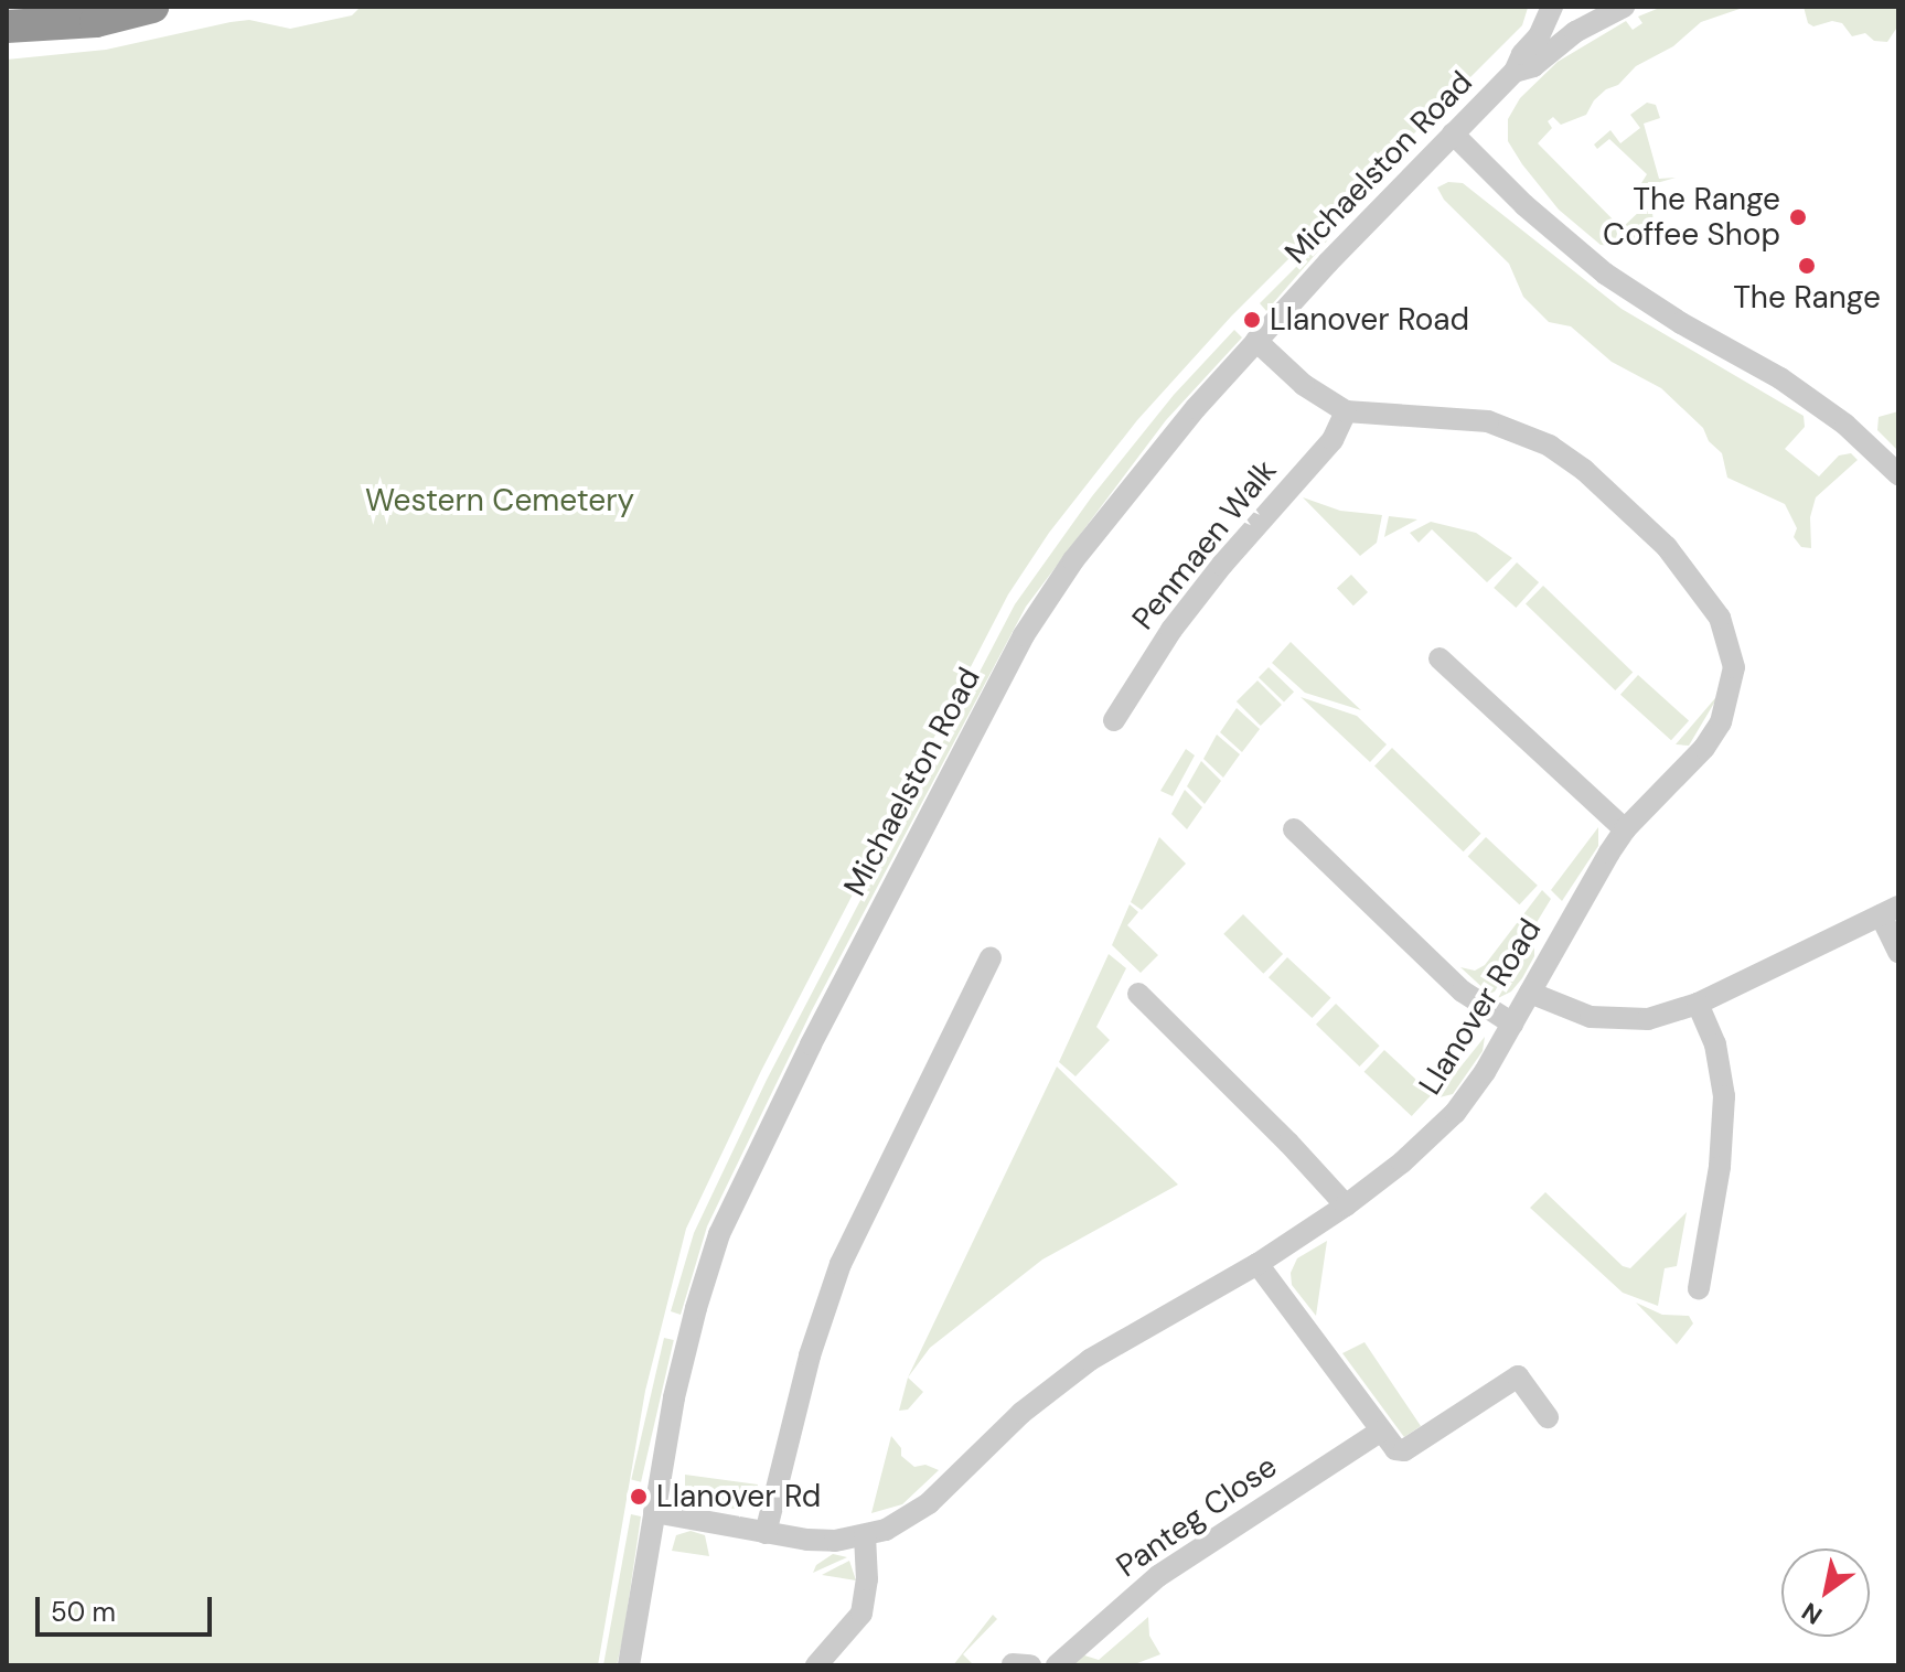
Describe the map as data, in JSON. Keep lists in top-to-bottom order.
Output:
{
  "streets": {
    "street": [
      "Michaelston Road",
      "Penmaen Walk",
      "Llanover Road",
      "Panteg Close"
    ]
  },
  "crossings": [
    ["Michaelston Road", "Llanover Road"],
    ["Penmaen Walk", "Llanover Road"]
  ],
  "parks": ["Western Cemetery"],
  "places": [
    "The Range Coffee Shop",
    "The Range",
    "Llanover Road",
    "Llanover Rd"
  ],
  "scale_bar": "50 m",
  "north": "bottom left"
}
